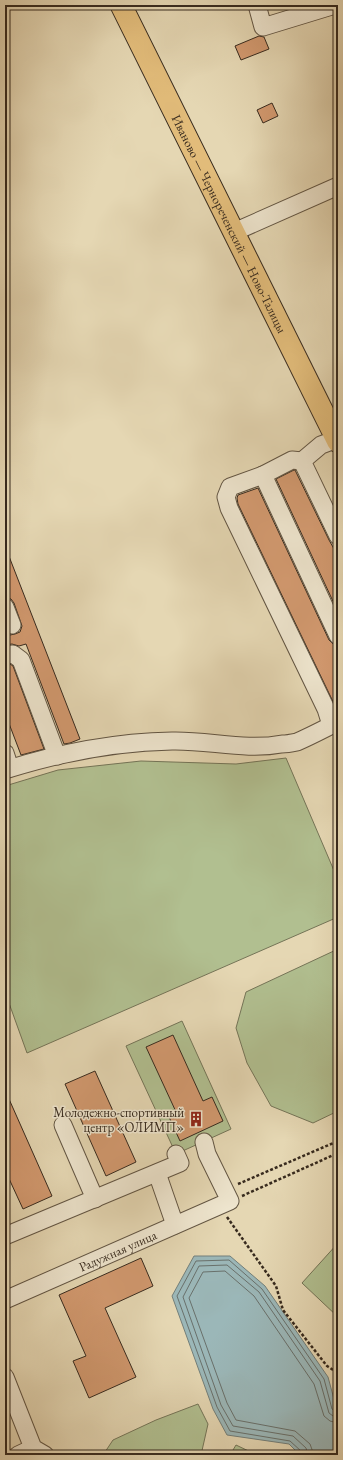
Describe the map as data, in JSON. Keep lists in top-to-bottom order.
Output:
{
  "streets": {
    "main road": ["Иваново — Чернореченский — Ново-Талицы"],
    "street": ["Радужная улица"]
  },
  "places": {
    "building": ["Молодежно-спортивный центр «ОЛИМП»"]
  }
}
